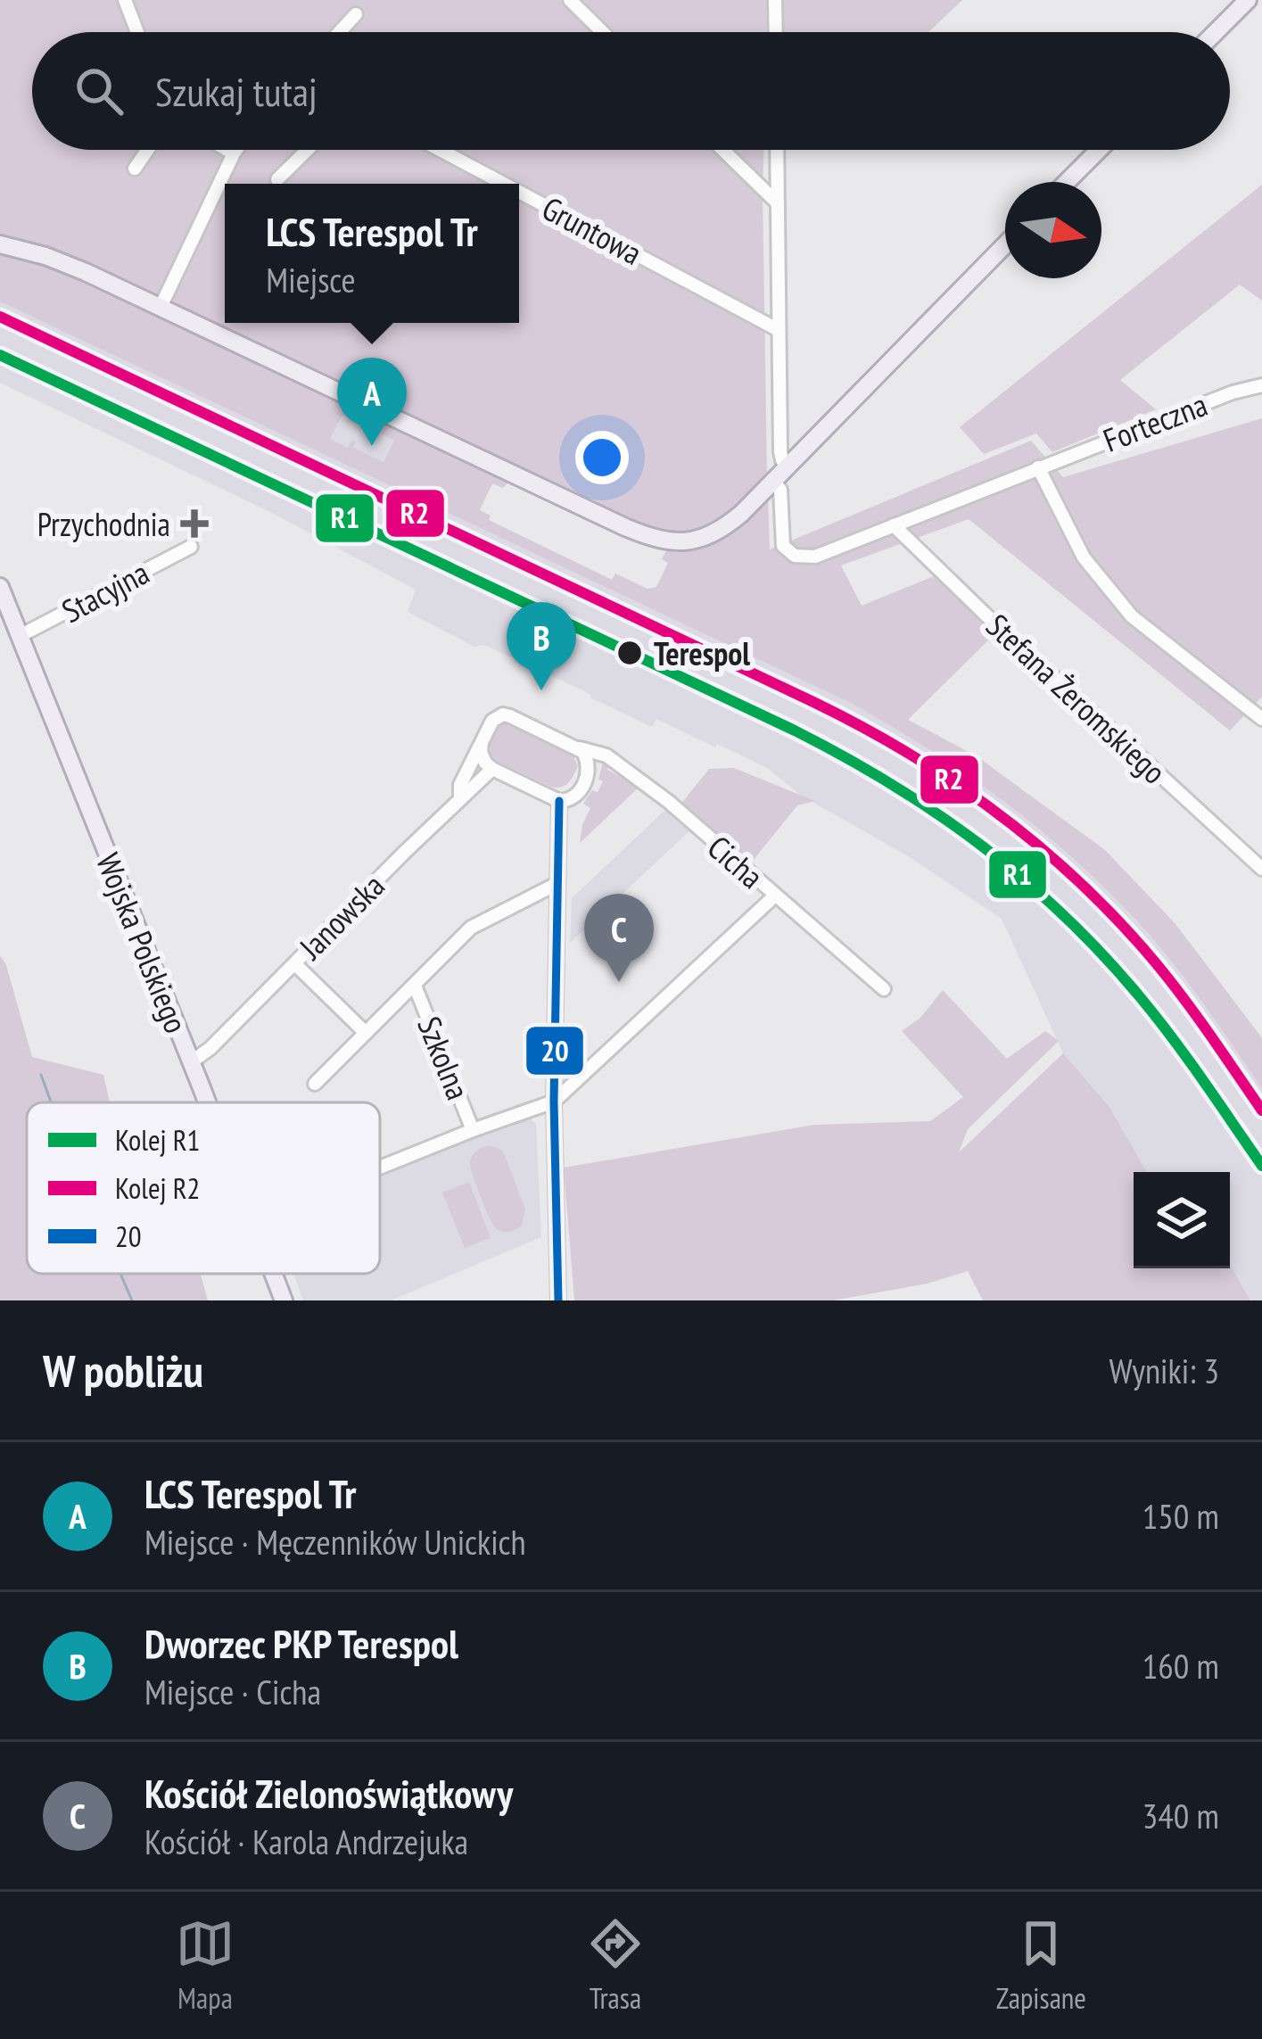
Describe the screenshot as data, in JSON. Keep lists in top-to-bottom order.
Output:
{
  "streets": {
    "main road": ["Wojska Polskiego"],
    "street": [
      "Gruntowa",
      "Forteczna",
      "Stacyjna",
      "Stefana Żeromskiego",
      "Cicha",
      "Janowska",
      "Szkolna"
    ]
  },
  "crossings": [
    ["Forteczna", "Stefana Żeromskiego"],
    ["Stacyjna", "Wojska Polskiego"],
    ["Janowska", "Wojska Polskiego"]
  ],
  "places": {
    "health": ["Przychodnia"],
    "other": ["Terespol"]
  },
  "lines": ["rail line R2", "rail line R1", "transit line 20"],
  "legend": ["Kolej R1", "Kolej R2", "20"],
  "north": "right",
  "page": {
    "search": "Szukaj tutaj",
    "popup": ["LCS Terespol Tr", "Miejsce"],
    "pins": ["A", "B", "C"],
    "heading": ["W pobliżu", "Wyniki: 3"],
    "list": [
      {
        "mark": "A",
        "name": "LCS Terespol Tr",
        "note": "Miejsce · Męczenników Unickich",
        "value": "150 m"
      },
      {
        "mark": "B",
        "name": "Dworzec PKP Terespol",
        "note": "Miejsce · Cicha",
        "value": "160 m"
      },
      {
        "mark": "C",
        "name": "Kościół Zielonoświątkowy",
        "note": "Kościół · Karola Andrzejuka",
        "value": "340 m"
      }
    ],
    "nav": ["Mapa", "Trasa", "Zapisane"]
  }
}
